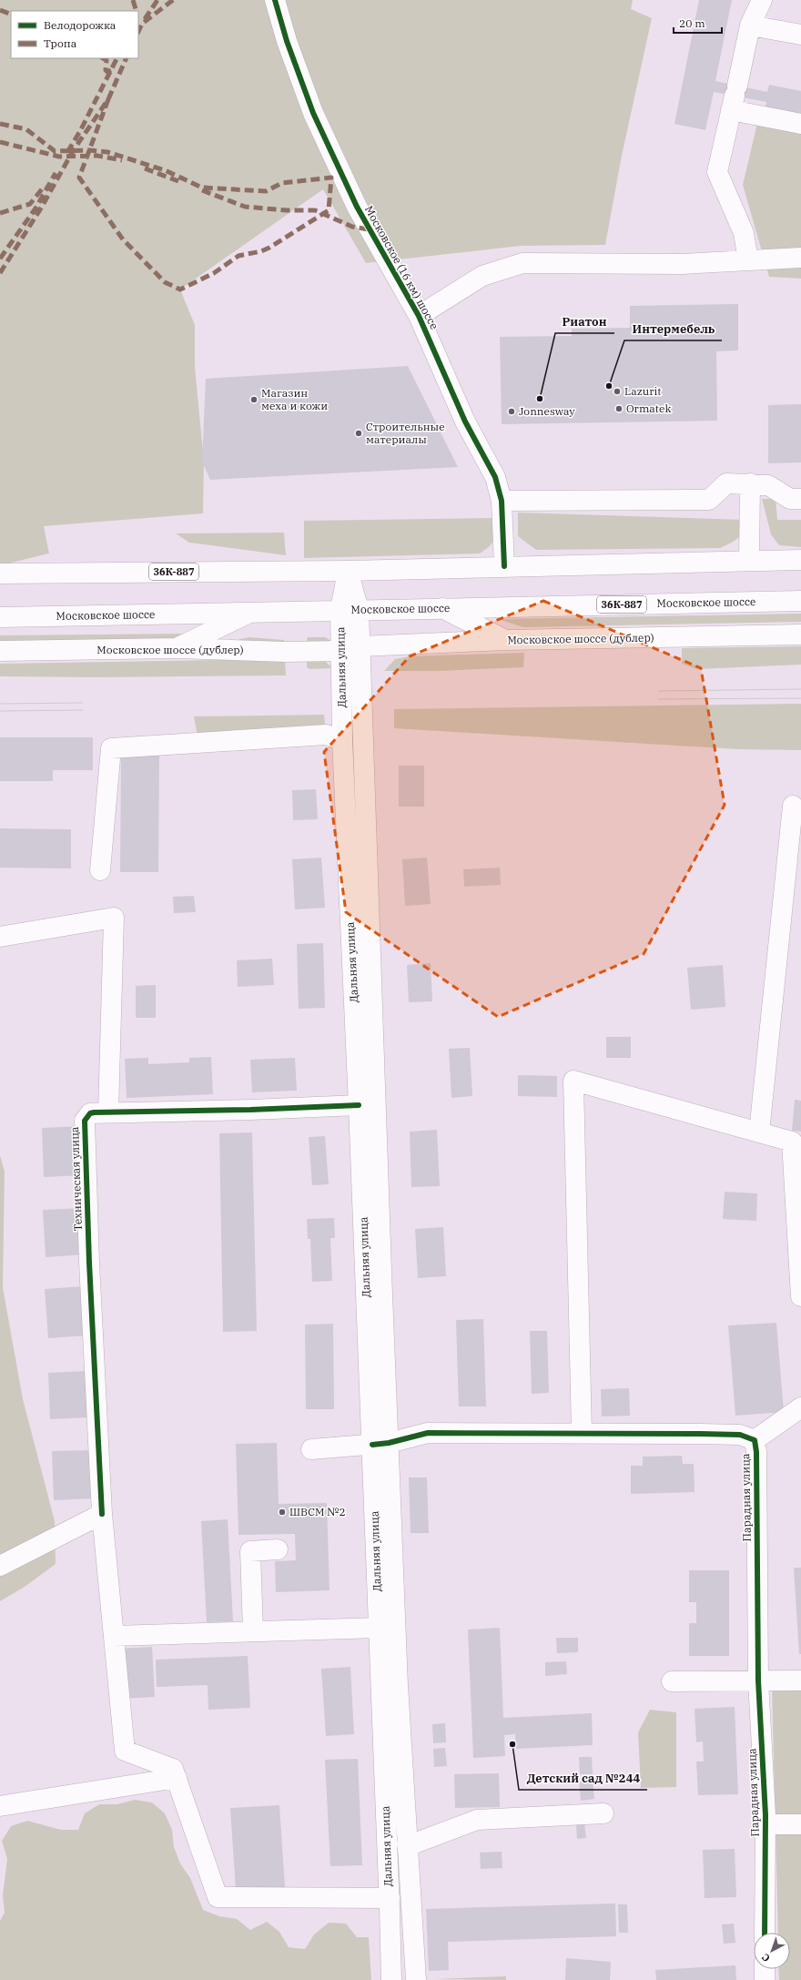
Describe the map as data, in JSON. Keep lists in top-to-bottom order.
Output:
{
  "streets": {
    "main road": [
      "Московское (16 км) шоссе",
      "36К-887",
      "Московское шоссе",
      "Московское шоссе (дублер)",
      "Дальняя улица",
      "Техническая улица",
      "Парадная улица"
    ]
  },
  "crossings": [
    ["Московское (16 км) шоссе", "36К-887"],
    ["36К-887", "Дальняя улица"],
    ["Московское шоссе", "Дальняя улица"],
    ["Московское шоссе (дублер)", "Дальняя улица"],
    ["Дальняя улица", "Техническая улица"],
    ["Дальняя улица", "Парадная улица"]
  ],
  "places": [
    "Интермебель",
    "Lazurit",
    "Риатон",
    "Магазин меха и кожи",
    "Ormatek",
    "Jonnesway",
    "Строительные материалы",
    "ШВСМ №2",
    "Детский сад №244"
  ],
  "legend": ["Велодорожка", "Тропа"],
  "scale_bar": "20 m",
  "north": "bottom left"
}
